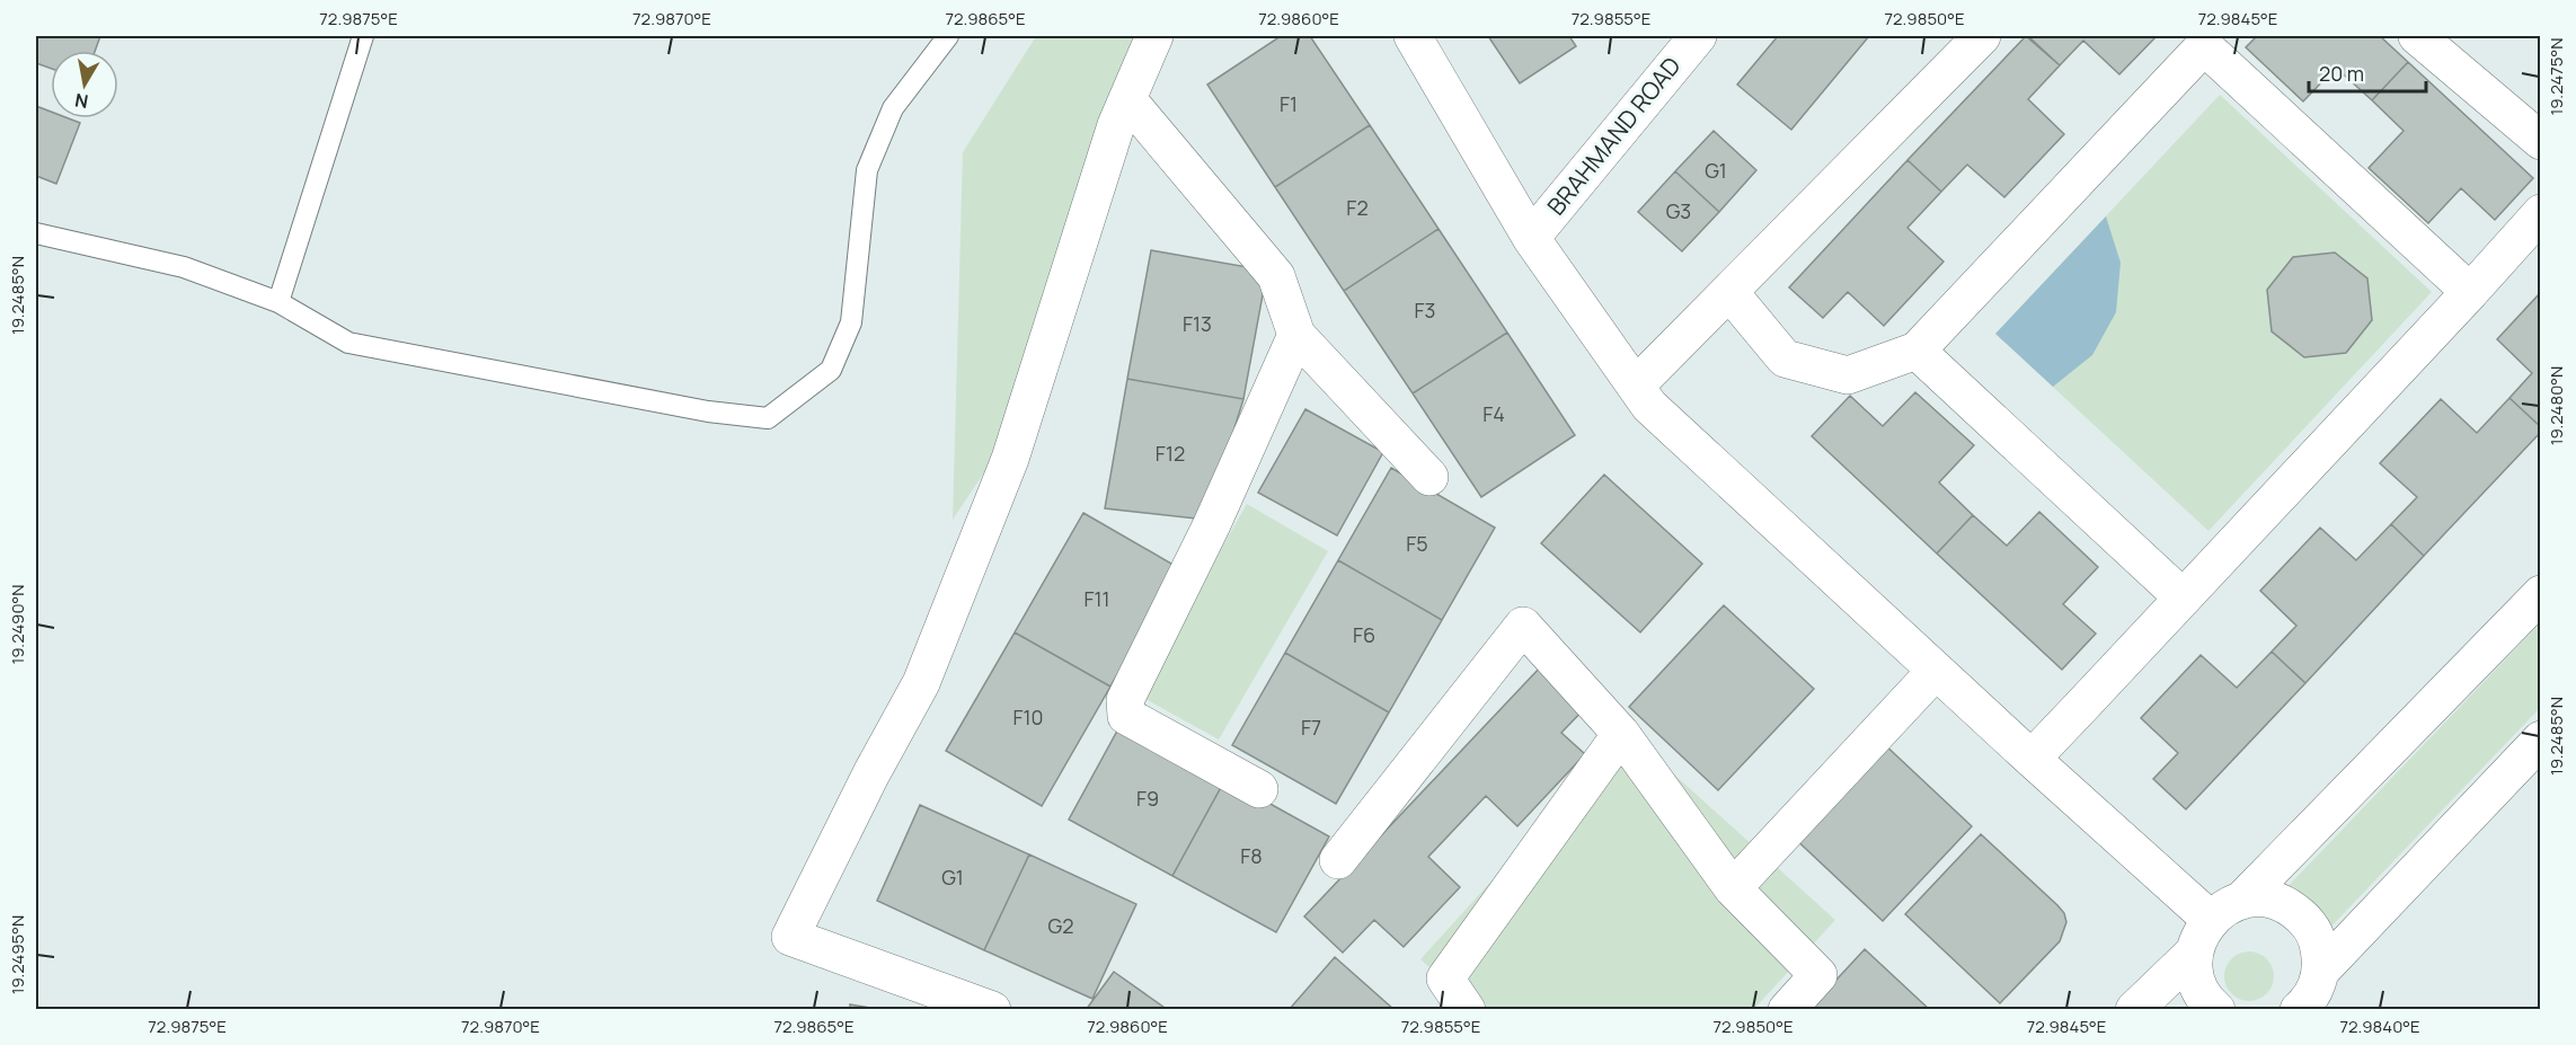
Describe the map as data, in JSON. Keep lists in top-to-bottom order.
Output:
{
  "streets": {
    "street": ["BRAHMAND ROAD"]
  },
  "house_numbers": [
    "F1",
    "G1",
    "F2",
    "G3",
    "F3",
    "F13",
    "F4",
    "F12",
    "F5",
    "F11",
    "F6",
    "F10",
    "F7",
    "F9",
    "F8",
    "G1",
    "G2"
  ],
  "scale_bar": "20 m",
  "north": "bottom",
  "coordinates": [
    "72.9875°E",
    "72.9870°E",
    "72.9865°E",
    "72.9860°E",
    "72.9855°E",
    "72.9850°E",
    "72.9845°E",
    "19.2475°N",
    "19.2485°N",
    "19.2480°N",
    "19.2490°N",
    "19.2495°N",
    "72.9840°E"
  ]
}
